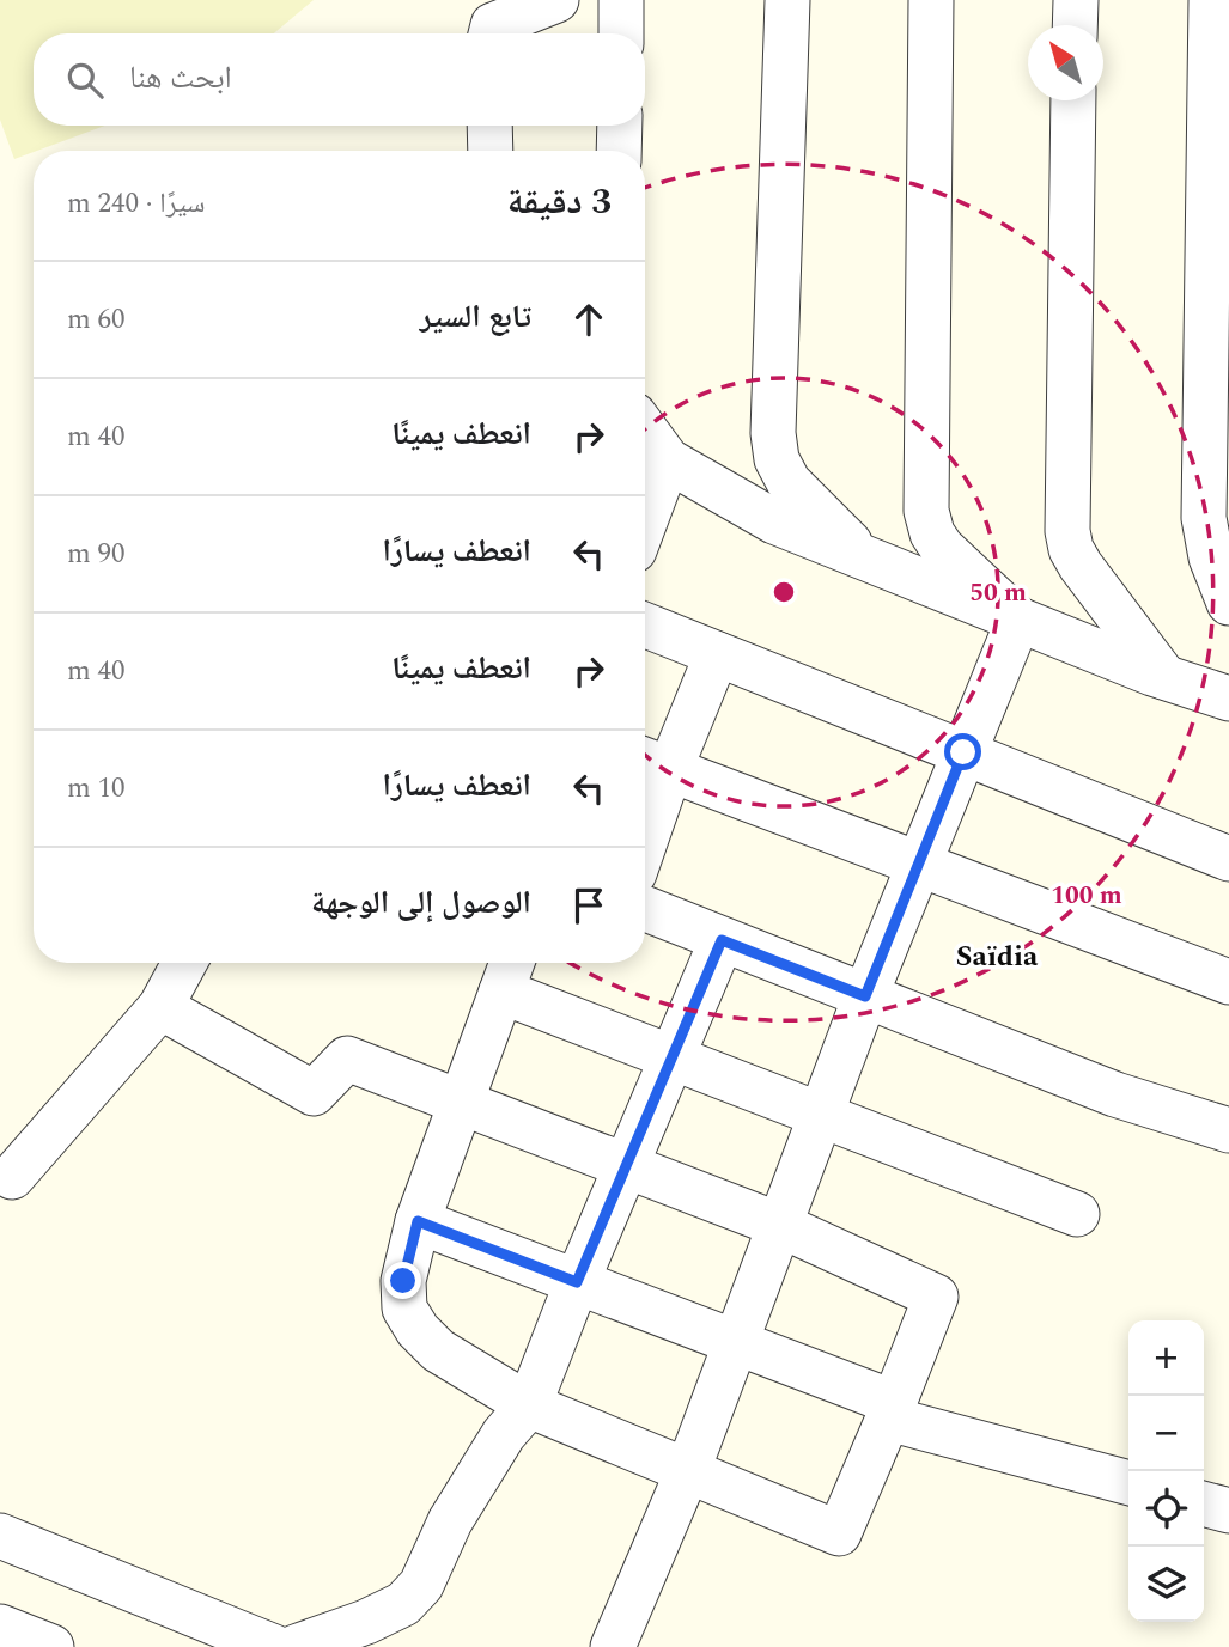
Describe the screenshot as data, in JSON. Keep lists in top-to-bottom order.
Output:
{
  "districts": ["Saïdia"],
  "north": "top left",
  "page": {
    "search": "ابحث هنا",
    "heading": ["3 دقيقة", "سيرًا · 240 m"],
    "list": [
      ["تابع السير", "60 m"],
      ["انعطف يمينًا", "40 m"],
      ["انعطف يسارًا", "90 m"],
      ["انعطف يمينًا", "40 m"],
      ["انعطف يسارًا", "10 m"],
      "الوصول إلى الوجهة"
    ],
    "map_buttons": ["+", "−"]
  },
  "rings": ["50 m", "100 m"]
}
